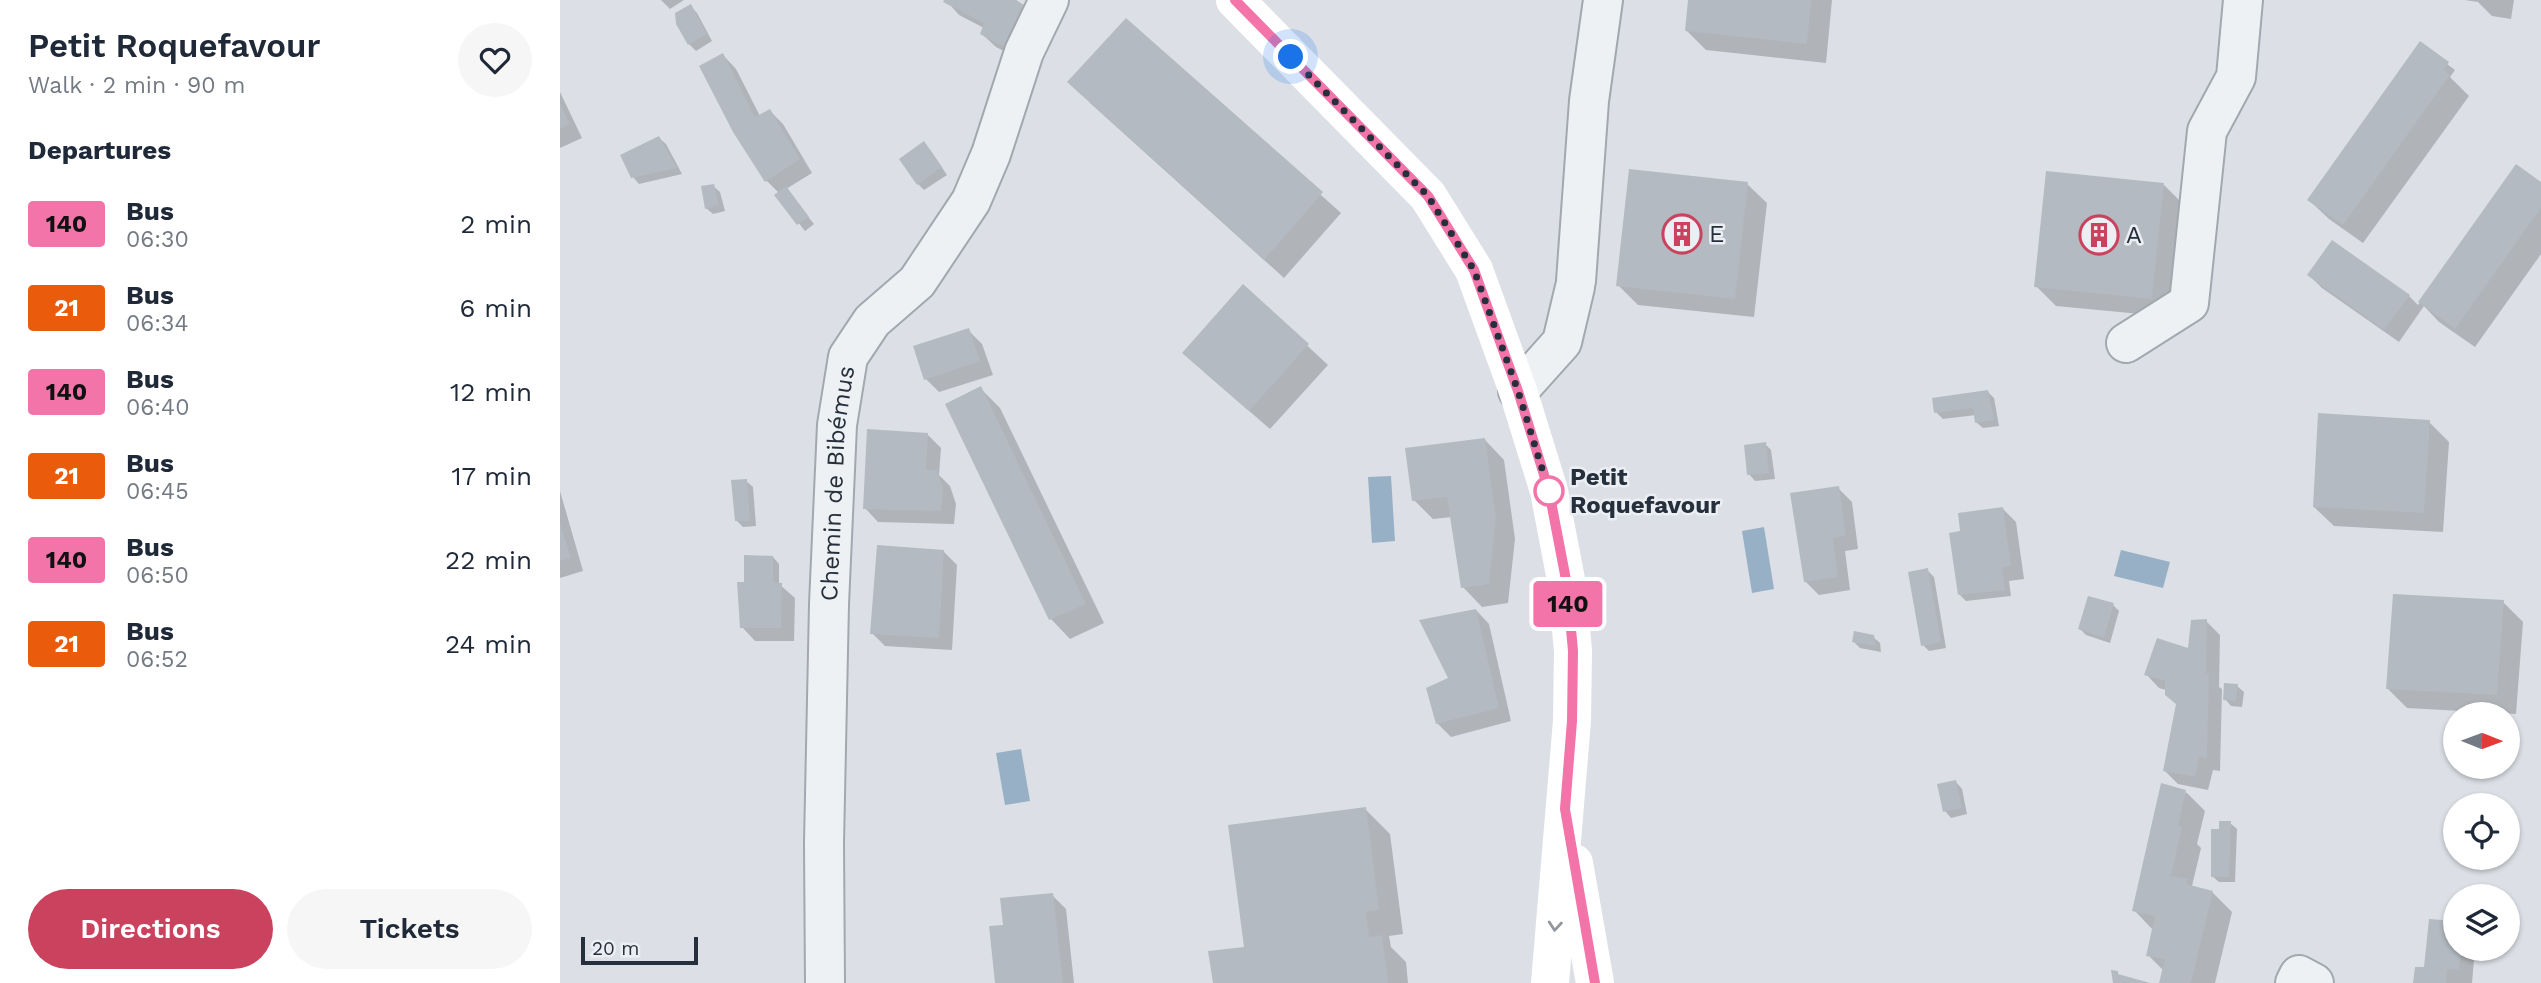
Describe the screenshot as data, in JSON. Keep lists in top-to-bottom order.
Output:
{
  "streets": {
    "street": ["Chemin de Bibémus"]
  },
  "places": {
    "building": ["E", "A"],
    "other": ["Petit Roquefavour"]
  },
  "lines": ["bus line 140"],
  "scale_bar": "20 m",
  "north": "right",
  "page": {
    "heading": [
      ["Petit Roquefavour", "Walk · 2 min · 90 m"],
      "Departures"
    ],
    "on_map": "140",
    "list": [
      {
        "mark": "140",
        "name": "Bus",
        "note": "06:30",
        "value": "2 min"
      },
      {
        "mark": "21",
        "name": "Bus",
        "note": "06:34",
        "value": "6 min"
      },
      {
        "mark": "140",
        "name": "Bus",
        "note": "06:40",
        "value": "12 min"
      },
      {
        "mark": "21",
        "name": "Bus",
        "note": "06:45",
        "value": "17 min"
      },
      {
        "mark": "140",
        "name": "Bus",
        "note": "06:50",
        "value": "22 min"
      },
      {
        "mark": "21",
        "name": "Bus",
        "note": "06:52",
        "value": "24 min"
      }
    ],
    "buttons": ["Directions", "Tickets"],
    "scale": "20 m"
  }
}
